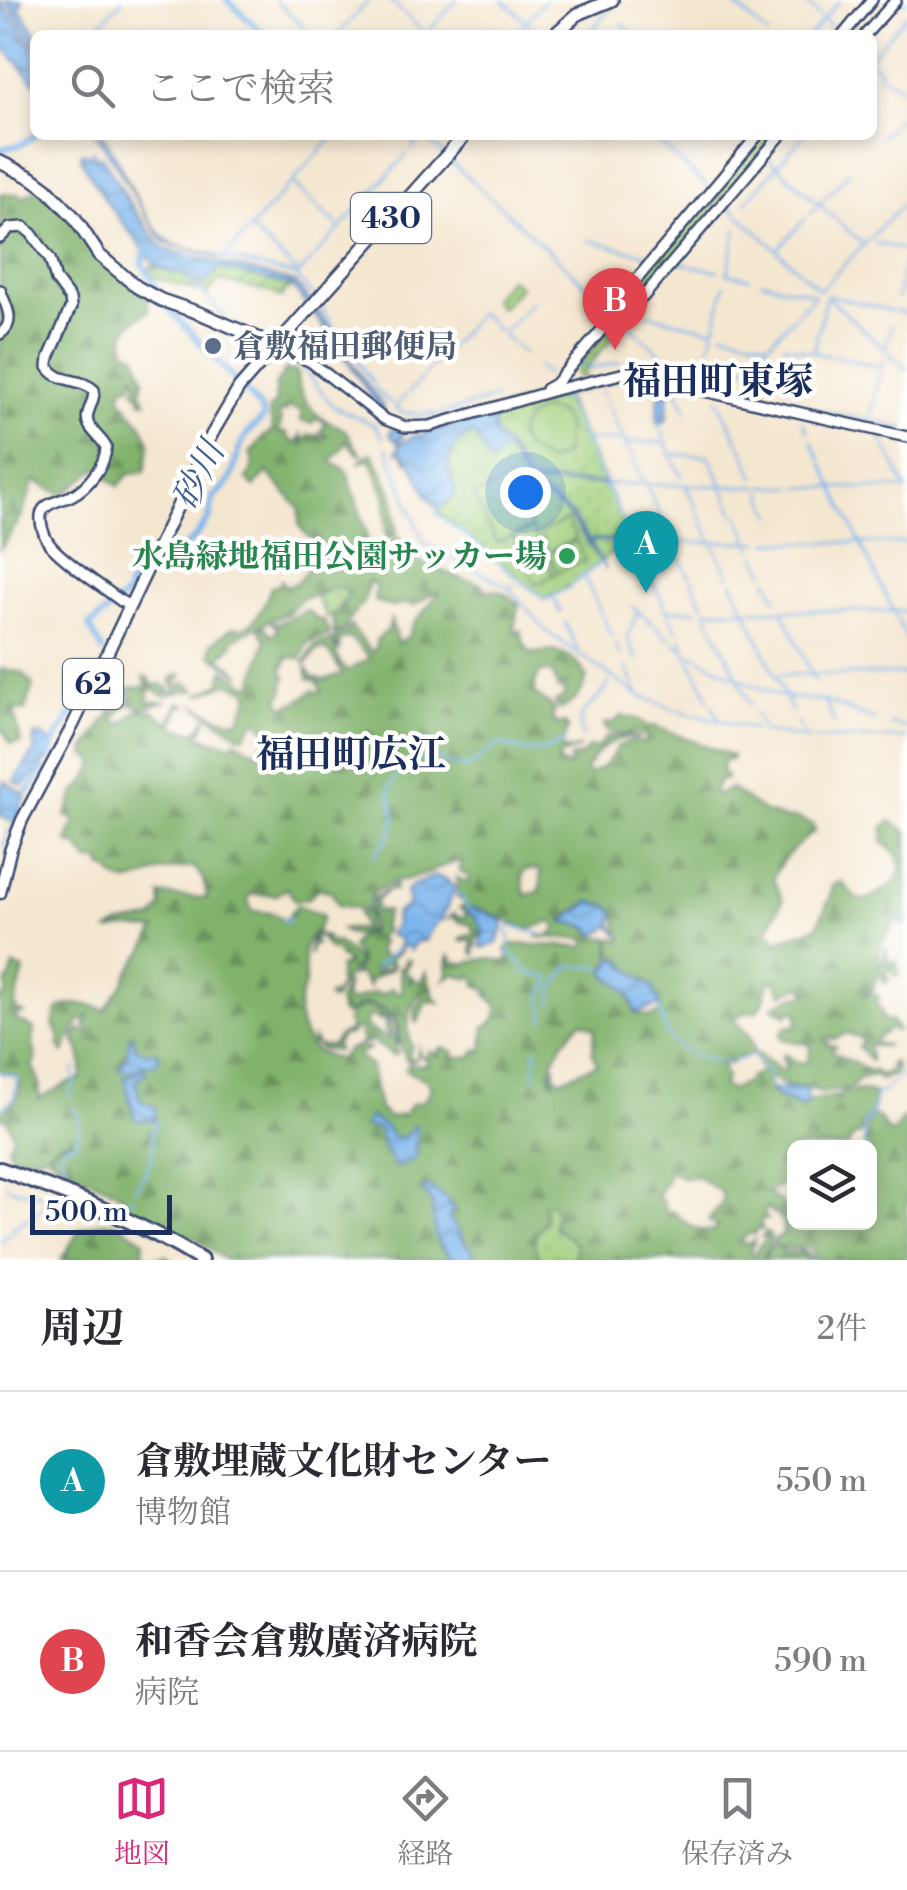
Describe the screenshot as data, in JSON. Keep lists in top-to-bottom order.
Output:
{
  "streets": {
    "highway": ["430"],
    "main road": ["62"]
  },
  "crossings": [
    ["430", "62"]
  ],
  "districts": ["福田町東塚", "福田町広江"],
  "water": ["砂川"],
  "places": ["倉敷福田郵便局", "水島緑地福田公園サッカー場"],
  "scale_bar": "500 m",
  "page": {
    "search": "ここで検索",
    "pins": ["B", "A"],
    "scale": "500 m",
    "heading": ["周辺", "2件"],
    "list": [
      {
        "mark": "A",
        "name": "倉敷埋蔵文化財センター",
        "note": "博物館",
        "value": "550 m"
      },
      {
        "mark": "B",
        "name": "和香会倉敷廣済病院",
        "note": "病院",
        "value": "590 m"
      }
    ],
    "nav": ["地図", "経路", "保存済み"]
  }
}
